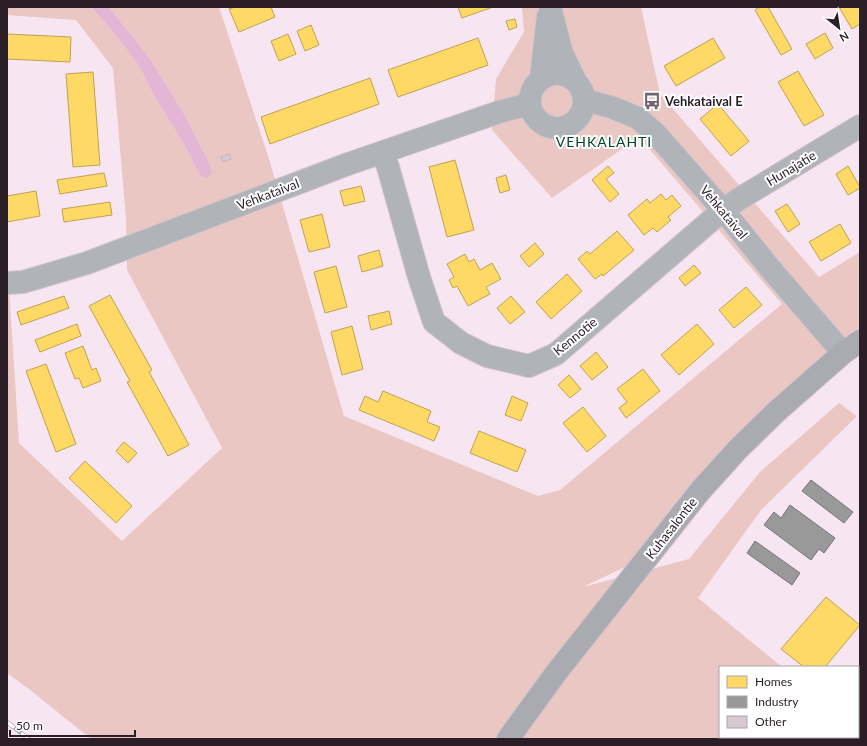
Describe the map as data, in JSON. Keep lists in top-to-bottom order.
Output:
{
  "streets": {
    "main road": ["Kuhasalontie"],
    "street": ["Hunajatie", "Vehkataival", "Kennotie"]
  },
  "crossings": [
    ["Hunajatie", "Vehkataival"],
    ["Hunajatie", "Kennotie"],
    ["Vehkataival", "Kennotie"],
    ["Vehkataival", "Kuhasalontie"]
  ],
  "districts": ["VEHKALAHTI"],
  "places": {
    "bus stop": ["Vehkataival E"]
  },
  "legend": ["Homes", "Industry", "Other"],
  "scale_bar": "50 m",
  "north": "bottom right"
}
